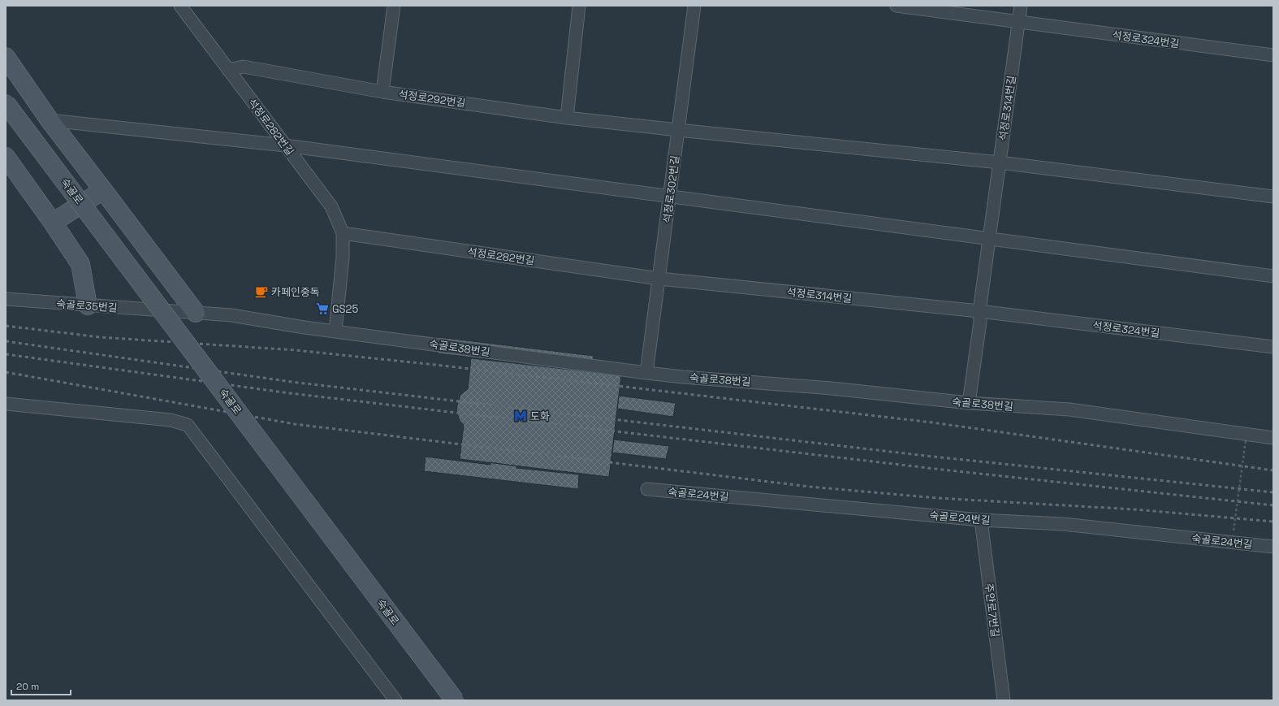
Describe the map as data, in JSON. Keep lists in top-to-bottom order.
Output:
{
  "streets": {
    "main road": ["숙골로"],
    "lane": [
      "석정로324번길",
      "석정로292번길",
      "석정로314번길",
      "석정로282번길",
      "석정로302번길",
      "숙골로35번길",
      "숙골로38번길",
      "숙골로24번길",
      "주안로7번길"
    ]
  },
  "crossings": [
    ["석정로324번길", "석정로314번길"],
    ["석정로292번길", "석정로314번길"],
    ["석정로292번길", "석정로302번길"],
    ["석정로314번길", "석정로282번길"],
    ["석정로314번길", "석정로302번길"],
    ["석정로314번길", "숙골로38번길"],
    ["석정로282번길", "석정로302번길"],
    ["석정로282번길", "숙골로38번길"],
    ["석정로302번길", "숙골로38번길"],
    ["숙골로35번길", "숙골로38번길"],
    ["숙골로24번길", "주안로7번길"]
  ],
  "places": {
    "cafe": ["카페인중독"],
    "supermarket": ["GS25"],
    "metro station": ["도화"]
  },
  "scale_bar": "20 m"
}
